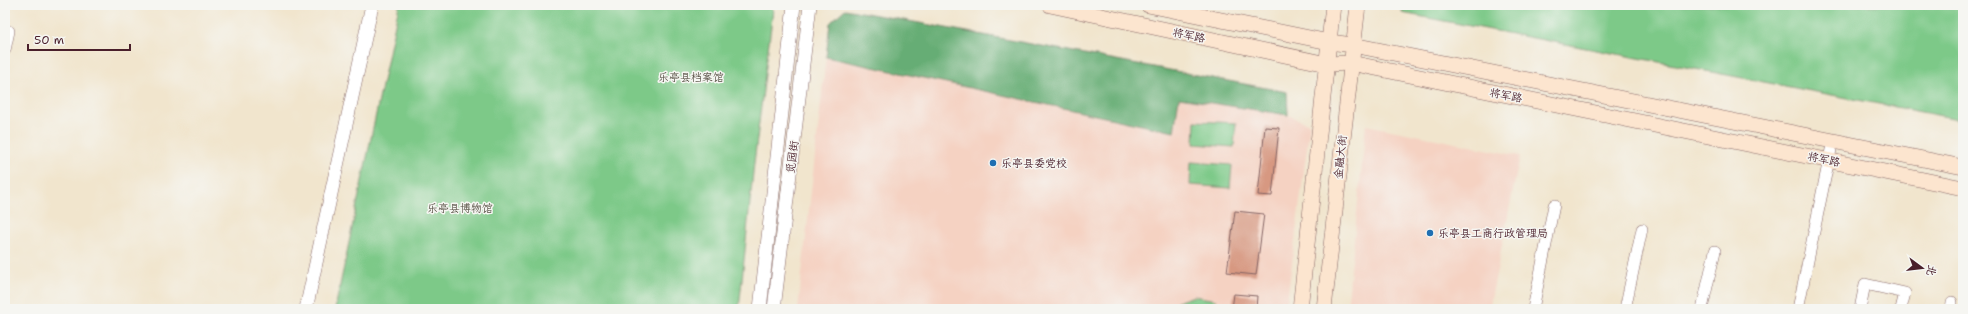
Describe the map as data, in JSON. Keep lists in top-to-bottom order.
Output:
{
  "streets": {
    "main road": ["将军路", "金融大街"],
    "street": ["觅园街"]
  },
  "crossings": [
    ["将军路", "金融大街"]
  ],
  "parks": ["乐亭县档案馆", "乐亭县博物馆"],
  "places": ["乐亭县委党校", "乐亭县工商行政管理局"],
  "scale_bar": "50 m",
  "north": "right"
}
